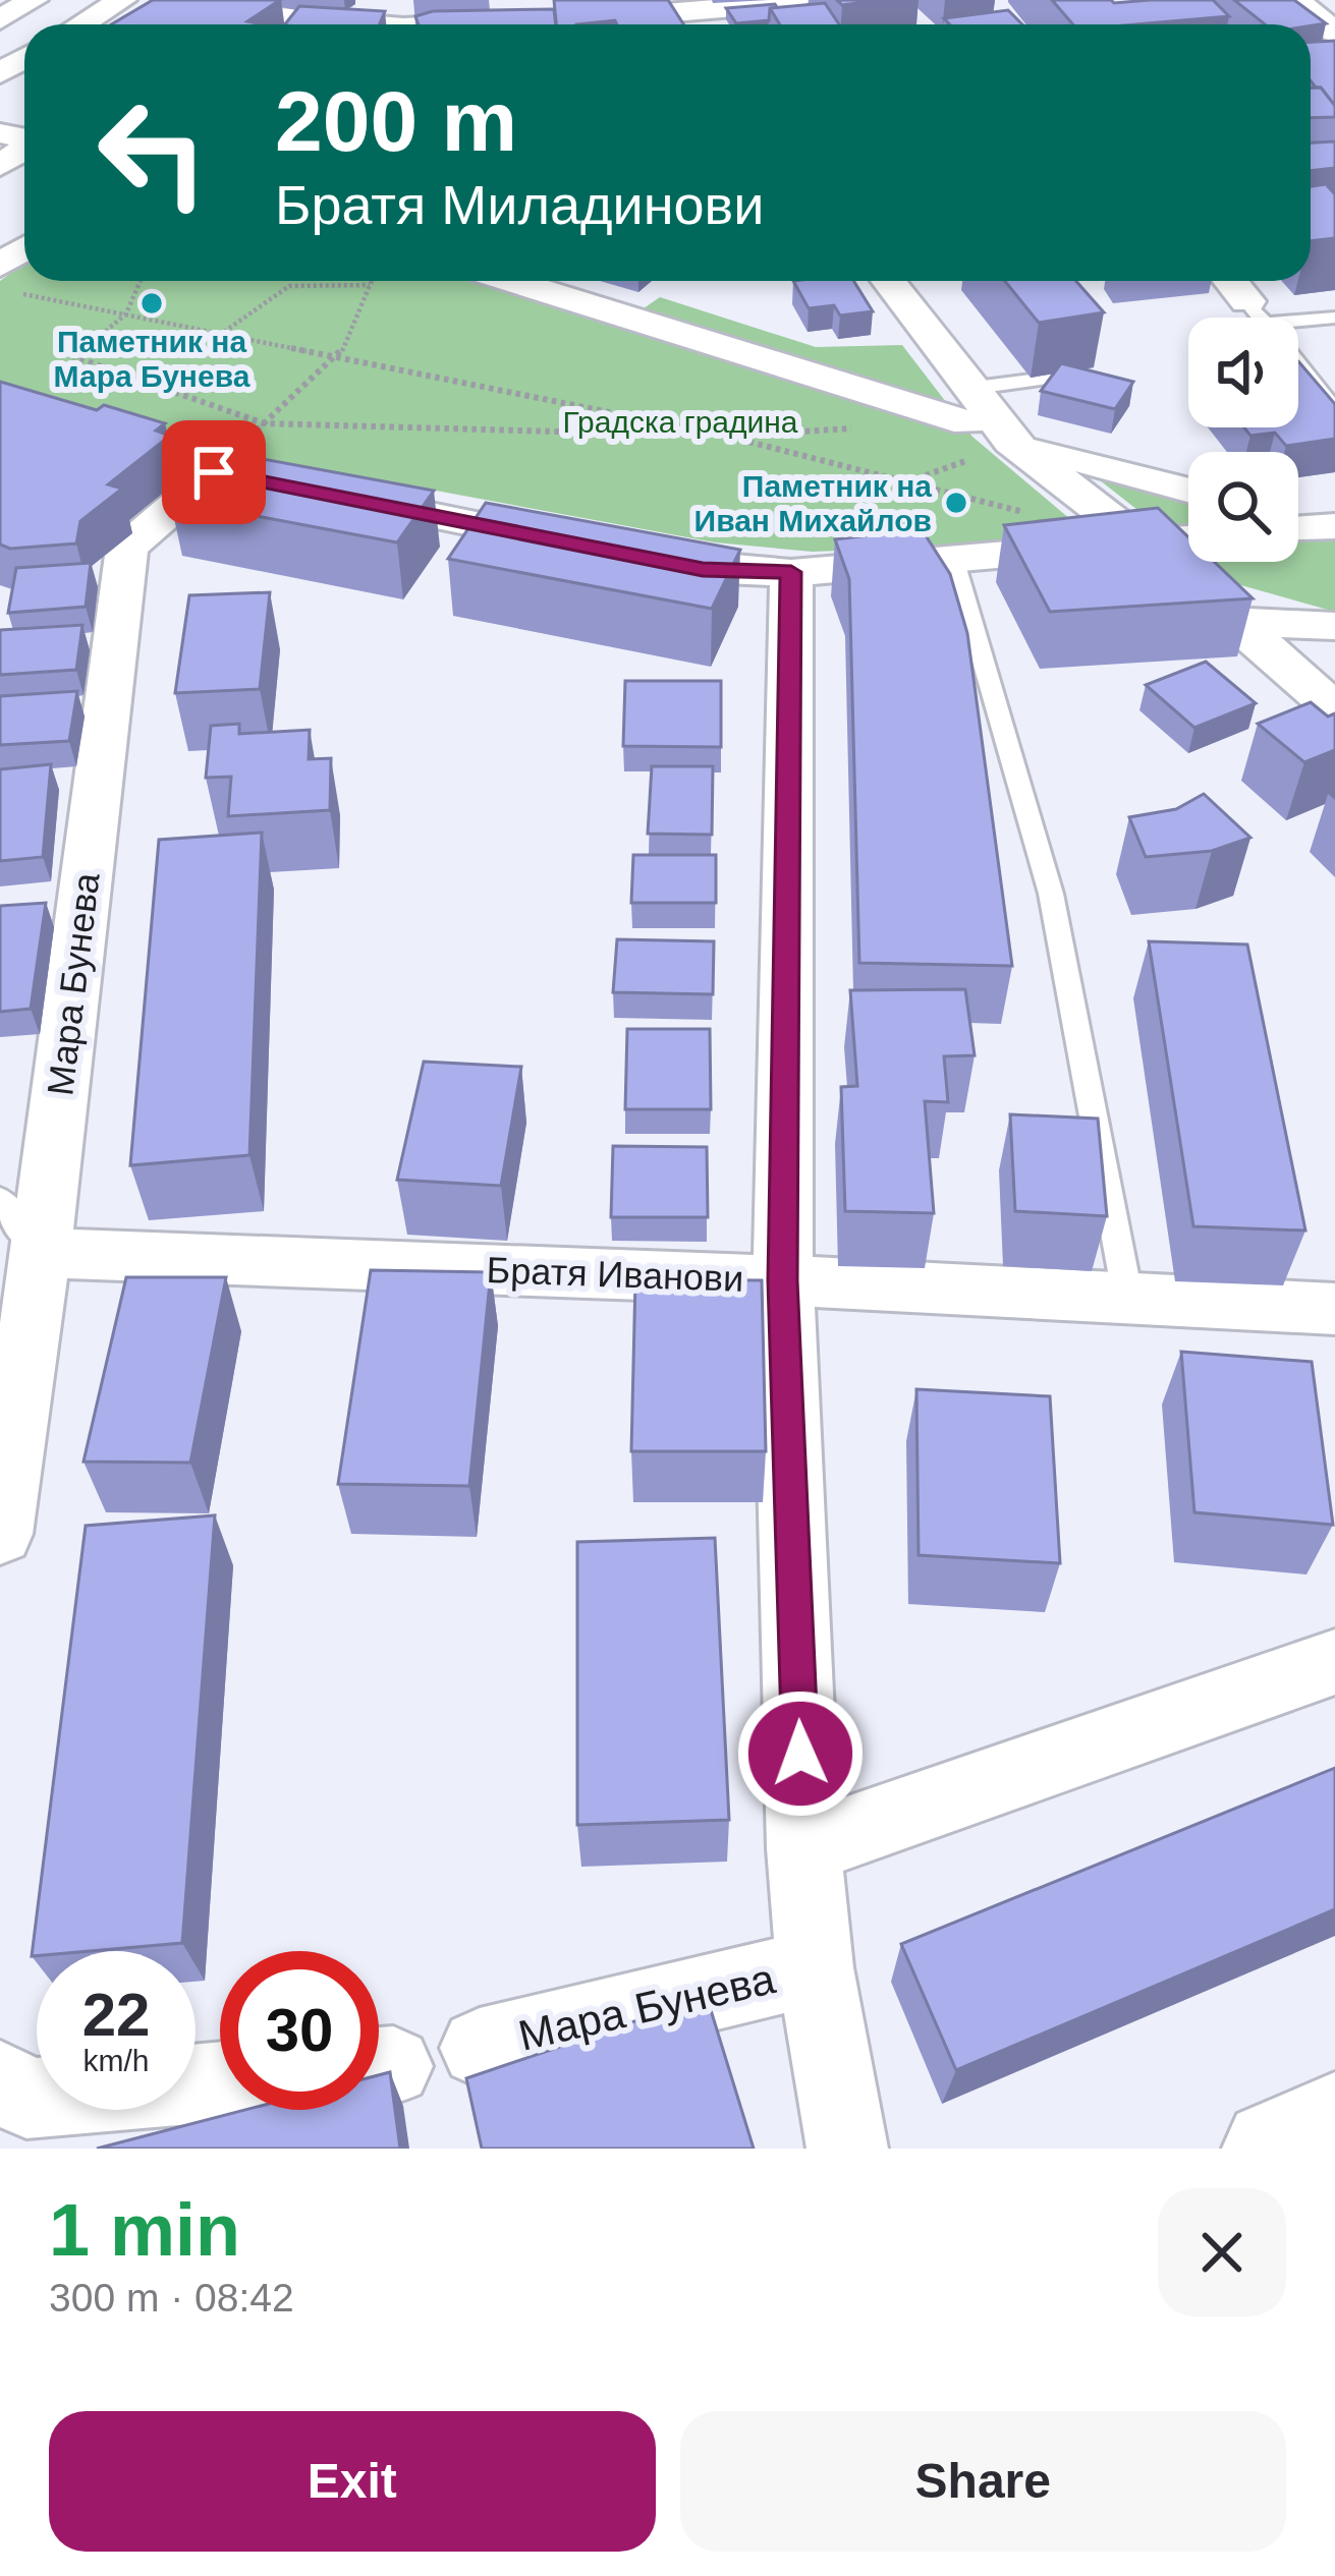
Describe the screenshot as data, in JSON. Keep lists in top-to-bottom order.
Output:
{
  "streets": {
    "street": ["Мара Бунева", "Братя Иванови"]
  },
  "crossings": [
    ["Мара Бунева", "Братя Иванови"]
  ],
  "parks": ["Градска градина"],
  "places": ["Паметник на Мара Бунева", "Паметник на Иван Михайлов"],
  "page": {
    "turn": ["200 m", "Братя Миладинови"],
    "speed": "22 km/h",
    "limit": "30",
    "heading": ["1 min", "300 m · 08:42"],
    "buttons": ["Exit", "Share"]
  }
}
